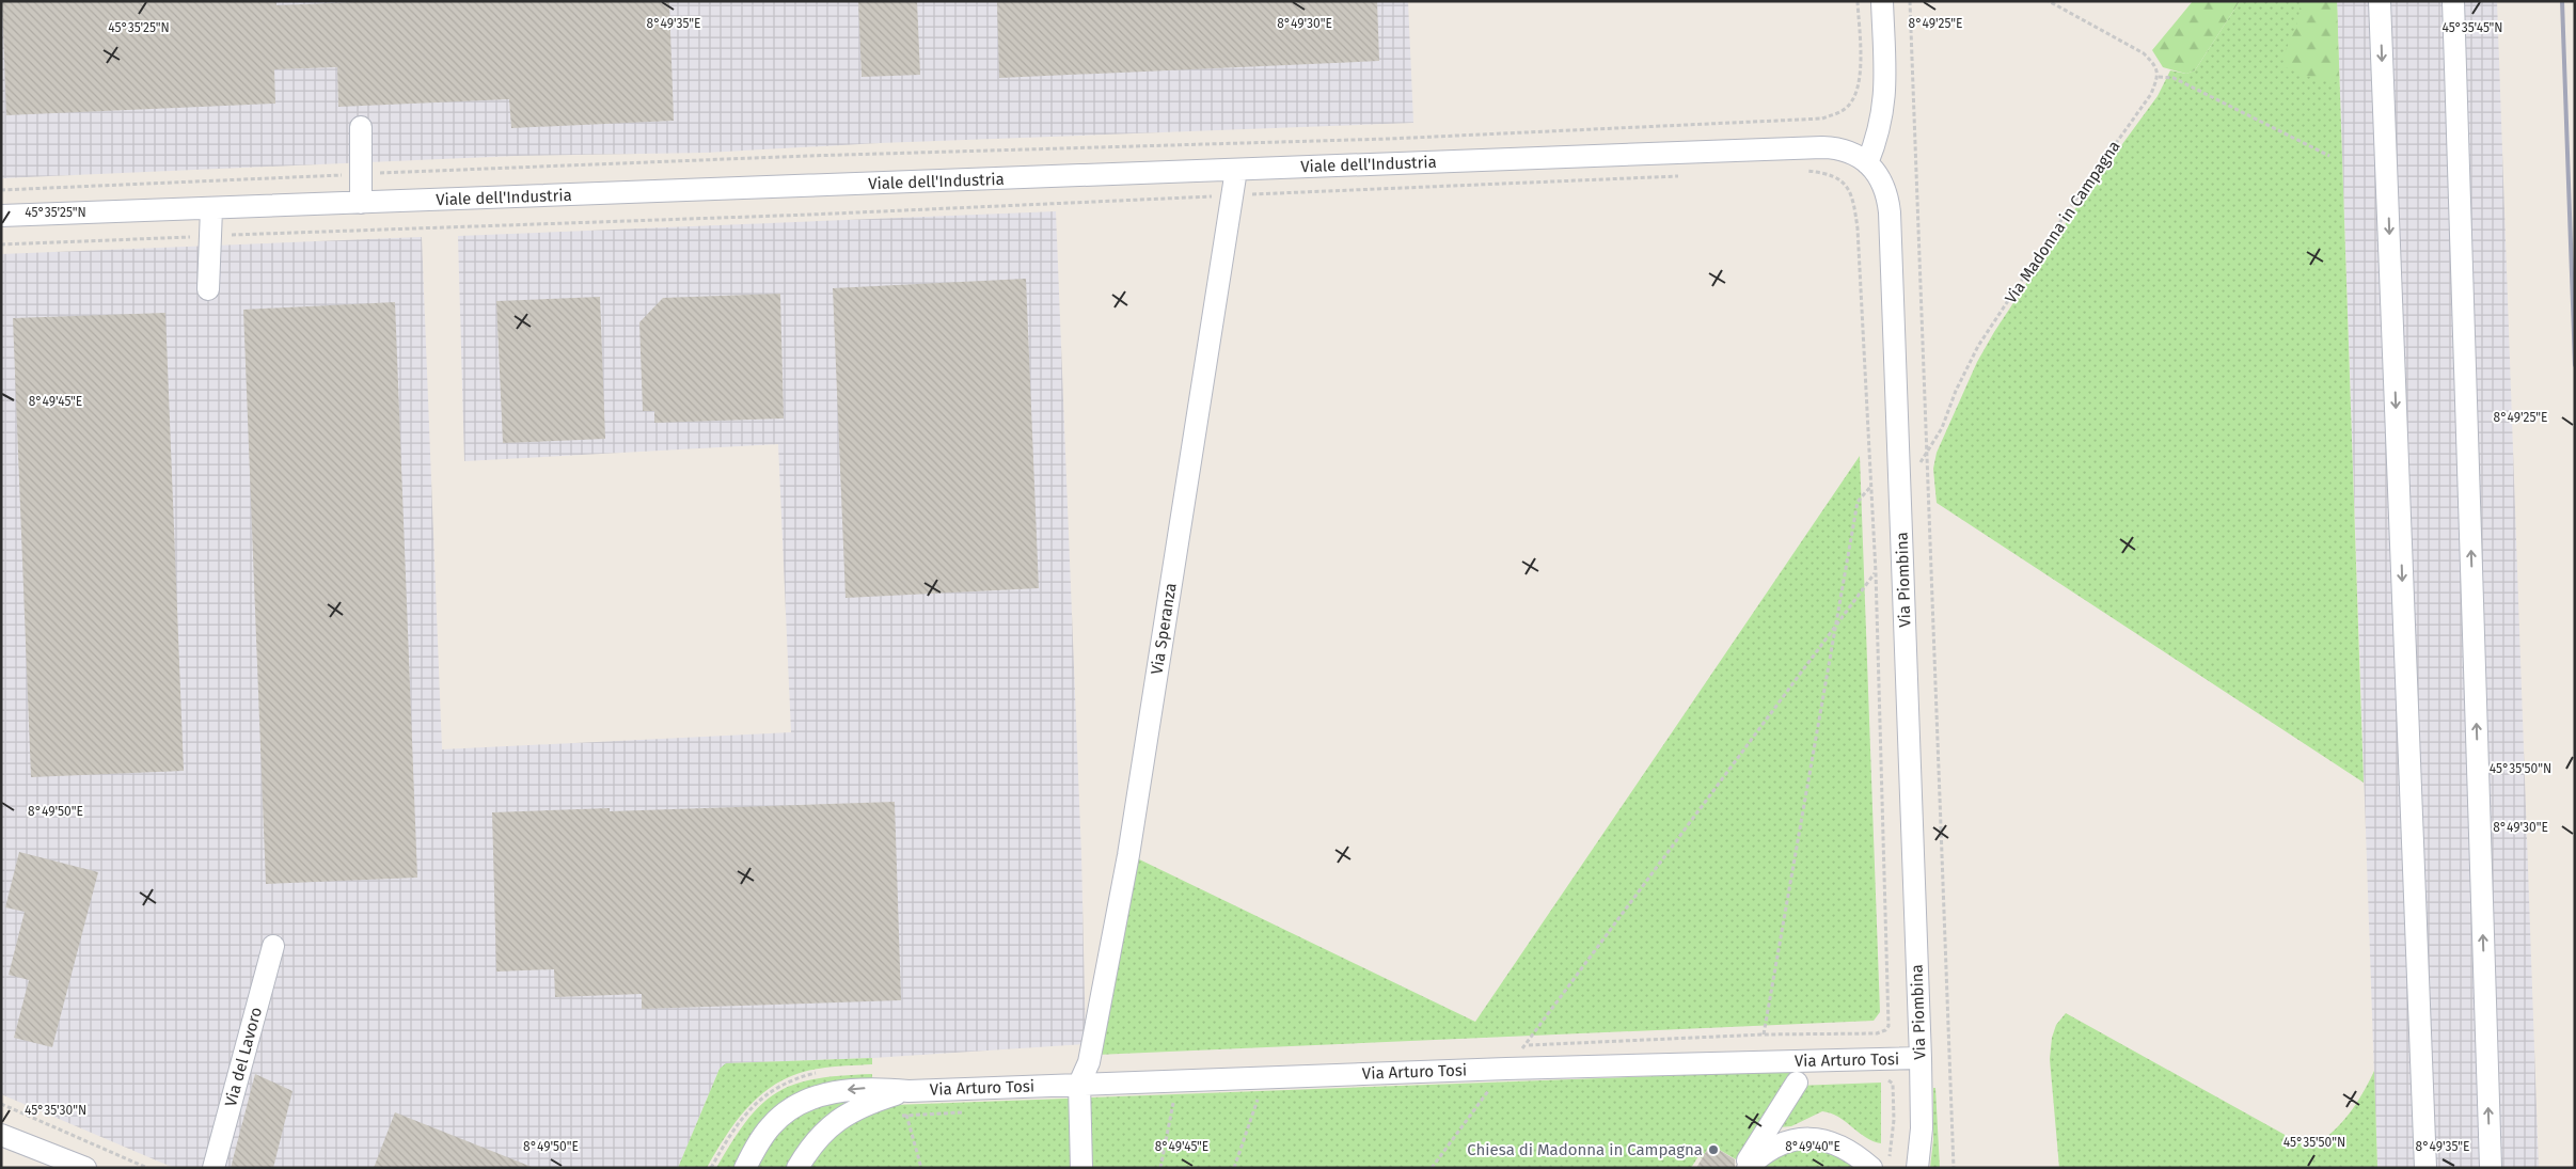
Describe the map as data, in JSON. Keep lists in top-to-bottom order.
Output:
{
  "streets": {
    "street": [
      "Viale dell'Industria",
      "Via Piombina",
      "Via Speranza",
      "Via del Lavoro",
      "Via Arturo Tosi"
    ],
    "path": ["Via Madonna in Campagna"]
  },
  "crossings": [
    ["Viale dell'Industria", "Via Piombina"],
    ["Viale dell'Industria", "Via Speranza"],
    ["Via Madonna in Campagna", "Via Piombina"],
    ["Via Piombina", "Via Arturo Tosi"],
    ["Via Speranza", "Via Arturo Tosi"]
  ],
  "places": ["Chiesa di Madonna in Campagna"],
  "coordinates": [
    "8°49'25\"E",
    "8°49'35\"E",
    "8°49'30\"E",
    "45°35'25\"N",
    "45°35'45\"N",
    "8°49'45\"E",
    "45°35'50\"N",
    "8°49'50\"E",
    "45°35'30\"N",
    "8°49'40\"E"
  ]
}
